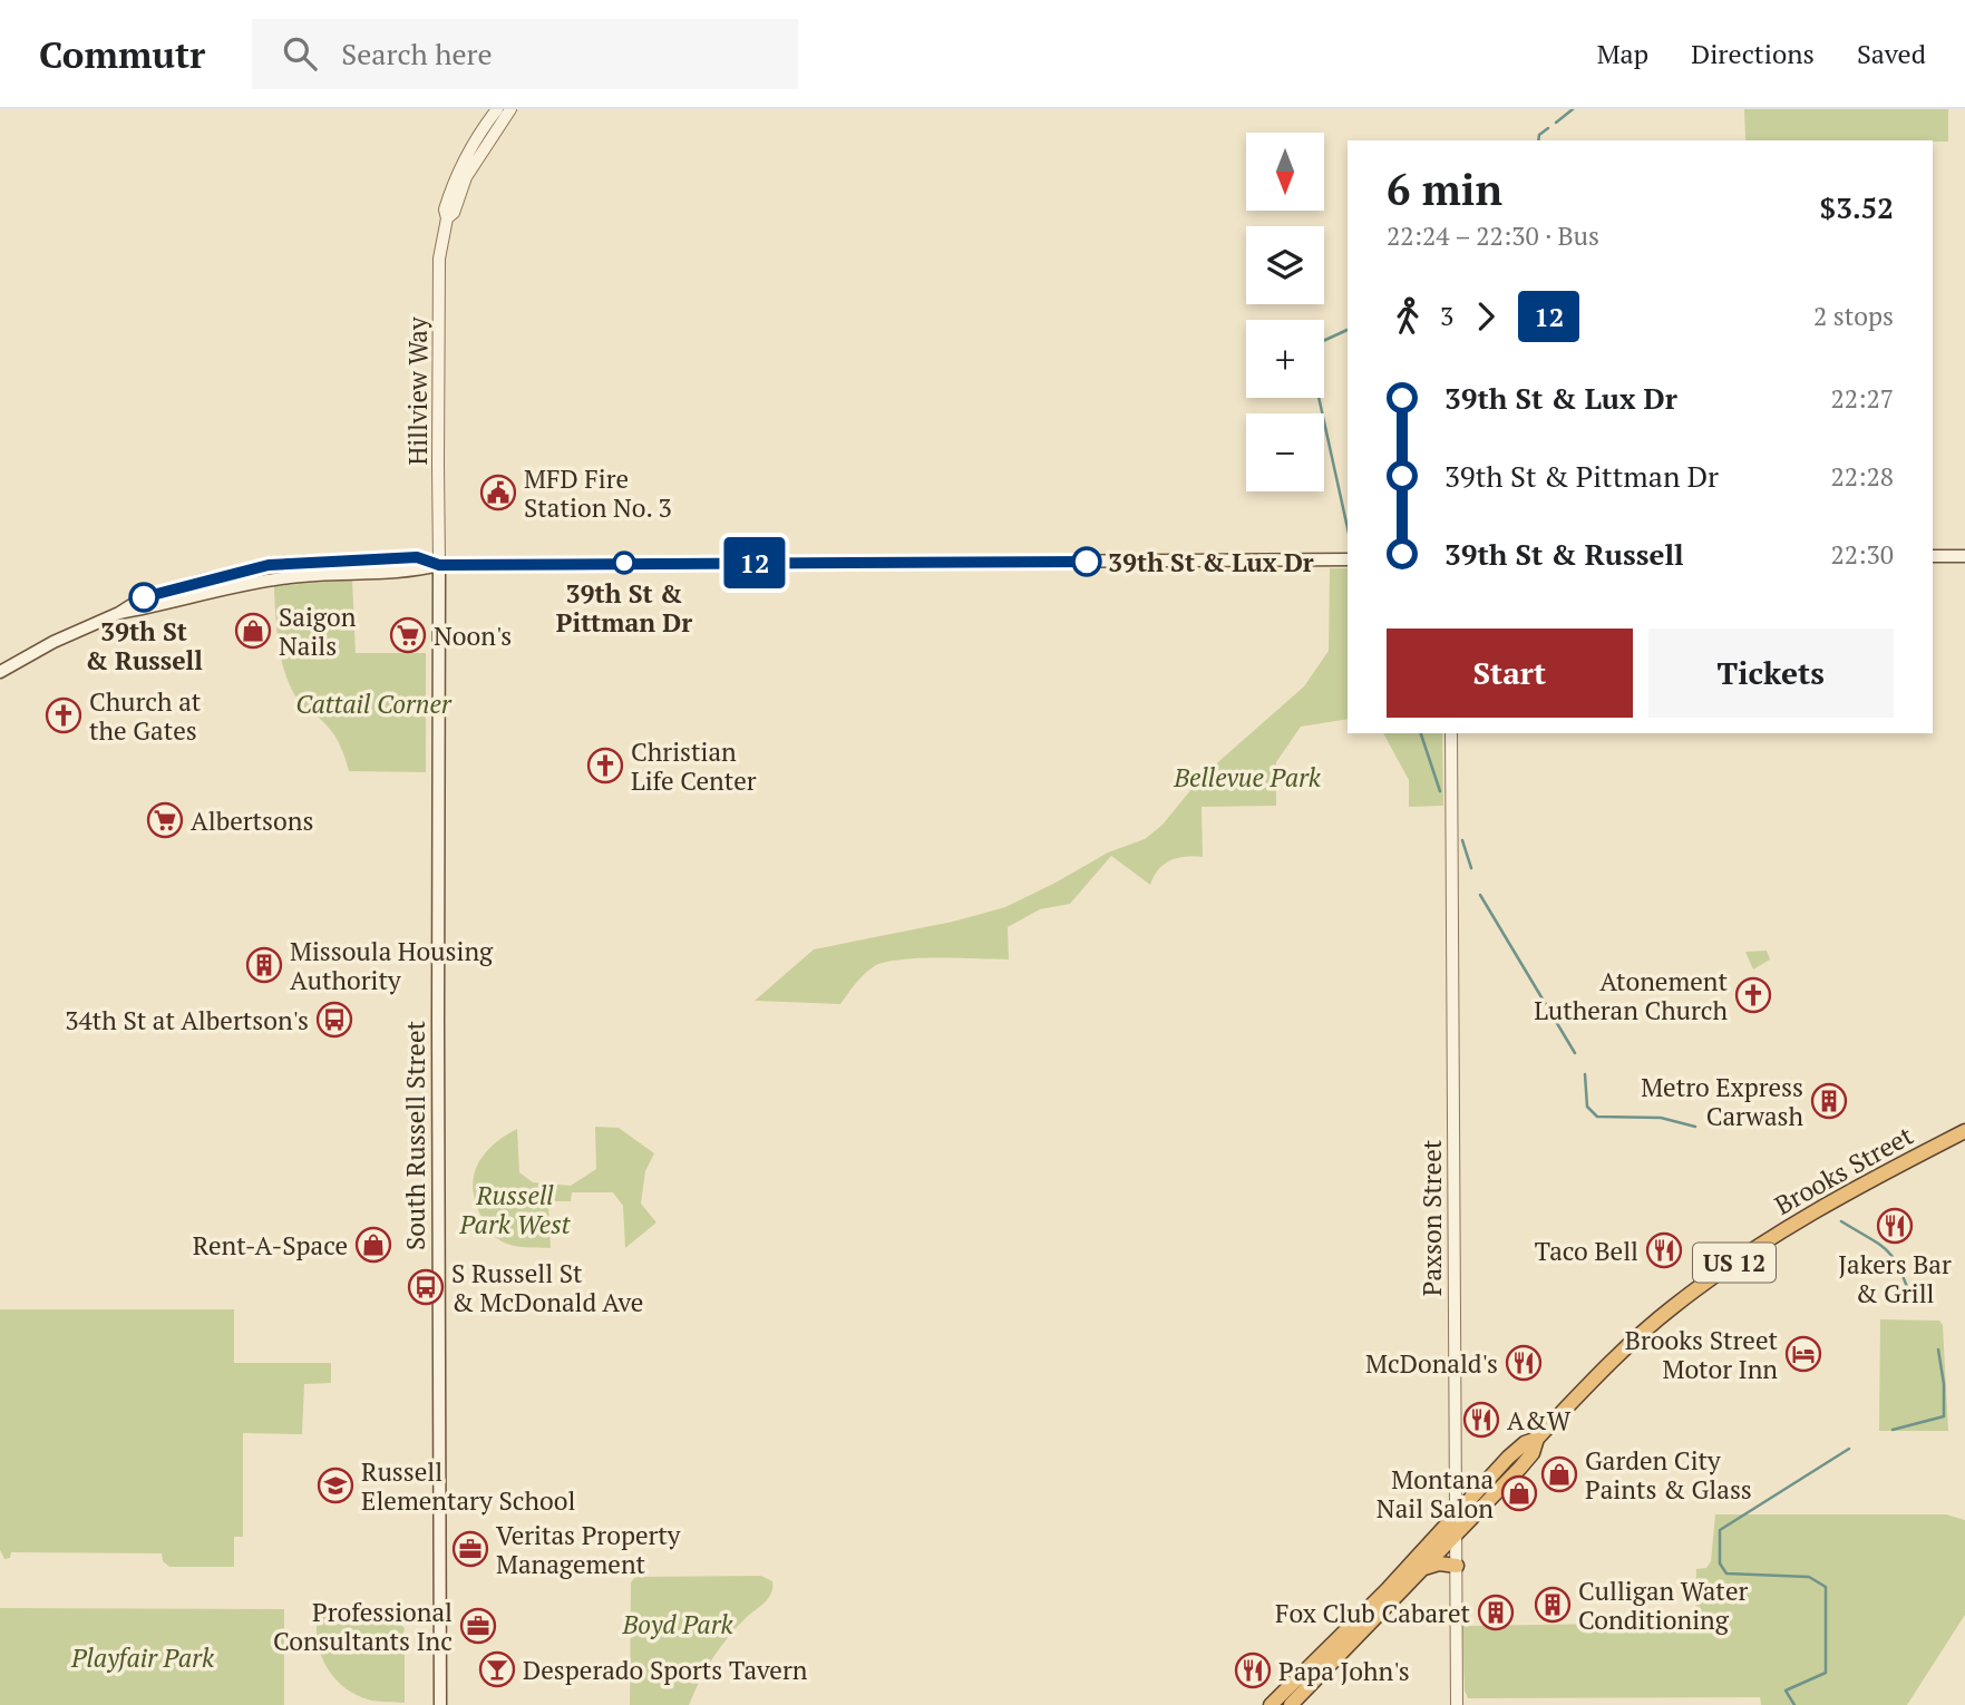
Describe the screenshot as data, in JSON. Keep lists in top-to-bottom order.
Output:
{
  "streets": {
    "highway": ["Brooks Street", "US 12"],
    "main road": ["South Russell Street"],
    "street": ["Hillview Way", "Paxson Street"]
  },
  "crossings": [
    ["Hillview Way", "South Russell Street"],
    ["Brooks Street", "Paxson Street"]
  ],
  "parks": [
    "Cattail Corner",
    "Bellevue Park",
    "Russell Park West",
    "Boyd Park",
    "Playfair Park"
  ],
  "places": {
    "public building": ["MFD Fire Station No. 3"],
    "other": ["39th St & Lux Dr", "39th St & Pittman Dr", "39th St & Russell"],
    "shop": [
      "Saigon Nails",
      "Rent-A-Space",
      "Garden City Paints & Glass",
      "Montana Nail Salon"
    ],
    "supermarket": ["Noon's", "Albertsons"],
    "church": ["Church at the Gates", "Christian Life Center", "Atonement Lutheran Church"],
    "building": [
      "Missoula Housing Authority",
      "Metro Express Carwash",
      "Culligan Water Conditioning",
      "Fox Club Cabaret"
    ],
    "bus stop": ["34th St at Albertson's", "S Russell St & McDonald Ave"],
    "restaurant": [
      "Jakers Bar & Grill",
      "Taco Bell",
      "McDonald's",
      "A&W",
      "Papa John's"
    ],
    "hotel": ["Brooks Street Motor Inn"],
    "school or university": ["Russell Elementary School"],
    "office": ["Veritas Property Management", "Professional Consultants Inc"],
    "bar": ["Desperado Sports Tavern"]
  },
  "lines": ["bus line 12"],
  "north": "bottom",
  "page": {
    "header": "Commutr",
    "search": "Search here",
    "nav": ["Map", "Directions", "Saved"],
    "on_map": "12",
    "map_buttons": ["+", "−"],
    "heading": ["6 min", "22:24 – 22:30 · Bus", "$3.52"],
    "legs": ["3", "12", "2 stops"],
    "list": [
      {
        "name": "39th St & Lux Dr",
        "value": "22:27"
      },
      {
        "name": "39th St & Pittman Dr",
        "value": "22:28"
      },
      {
        "name": "39th St & Russell",
        "value": "22:30"
      }
    ],
    "buttons": ["Start", "Tickets"]
  }
}
